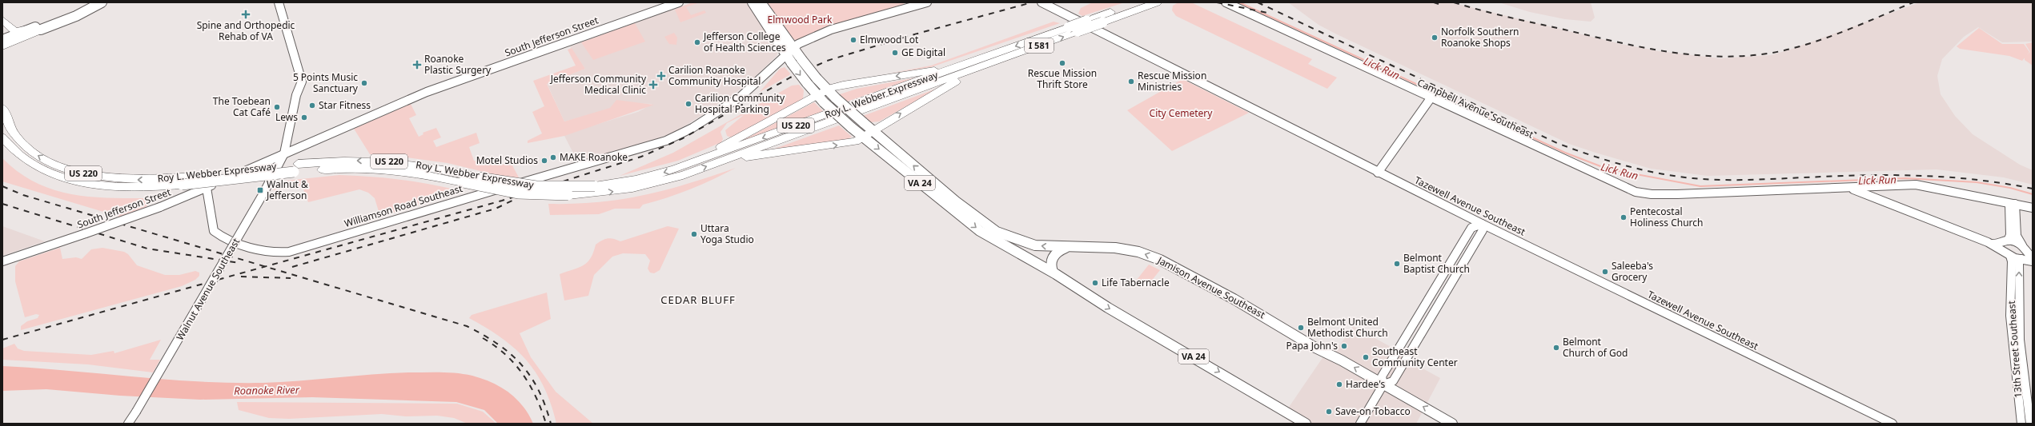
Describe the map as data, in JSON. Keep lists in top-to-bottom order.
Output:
{
  "streets": {
    "highway": ["I 581", "Roy L. Webber Expressway", "US 220"],
    "main road": ["VA 24", "Jamison Avenue Southeast"],
    "street": [
      "South Jefferson Street",
      "Campbell Avenue Southeast",
      "Williamson Road Southeast",
      "Tazewell Avenue Southeast",
      "Walnut Avenue Southeast",
      "13th Street Southeast"
    ]
  },
  "crossings": [
    ["South Jefferson Street", "Williamson Road Southeast"],
    ["South Jefferson Street", "Walnut Avenue Southeast"],
    ["I 581", "Roy L. Webber Expressway"],
    ["I 581", "US 220"],
    ["Roy L. Webber Expressway", "US 220"],
    ["VA 24", "Williamson Road Southeast"],
    ["VA 24", "Jamison Avenue Southeast"]
  ],
  "districts": ["CEDAR BLUFF"],
  "water": ["Lick Run", "Roanoke River"],
  "parks": ["Elmwood Park", "City Cemetery"],
  "places": {
    "health": [
      "Spine and Orthopedic Rehab of VA",
      "Roanoke Plastic Surgery",
      "Carilion Roanoke Community Hospital",
      "Jefferson Community Medical Clinic"
    ],
    "other": [
      "Norfolk Southern Roanoke Shops",
      "Elmwood Lot",
      "Jefferson College of Health Sciences",
      "GE Digital",
      "Rescue Mission Thrift Store",
      "Rescue Mission Ministries",
      "5 Points Music Sanctuary",
      "Carilion Community Hospital Parking",
      "Star Fitness",
      "The Toebean Cat Café",
      "Lews",
      "MAKE Roanoke",
      "Motel Studios",
      "Pentecostal Holiness Church",
      "Uttara Yoga Studio",
      "Belmont Baptist Church",
      "Saleeba's Grocery",
      "Life Tabernacle",
      "Belmont United Methodist Church",
      "Papa John's",
      "Belmont Church of God",
      "Southeast Community Center",
      "Hardee's",
      "Save-on Tobacco"
    ],
    "transit": ["Walnut & Jefferson"]
  }
}
